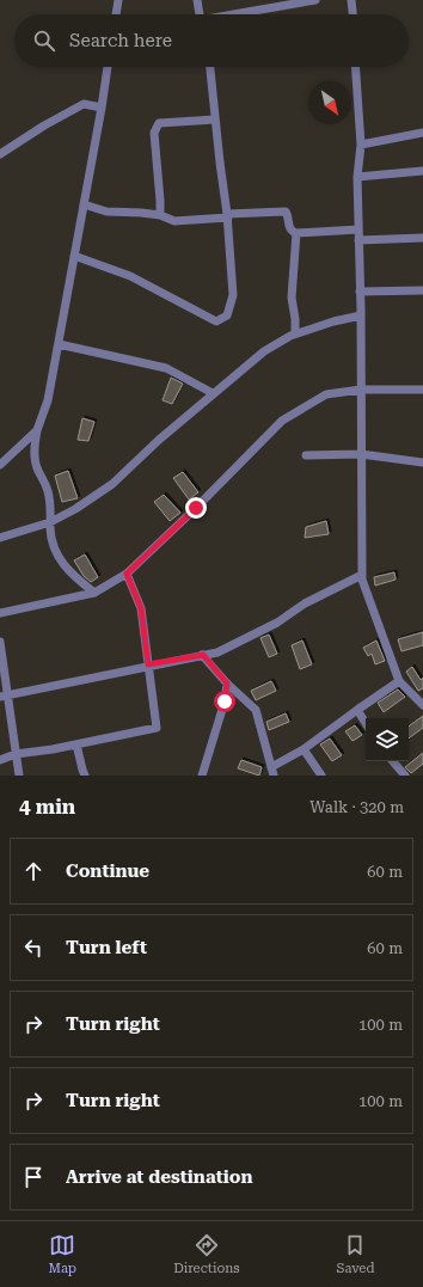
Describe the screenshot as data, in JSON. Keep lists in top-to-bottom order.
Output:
{
  "north": "bottom right",
  "page": {
    "search": "Search here",
    "heading": ["4 min", "Walk · 320 m"],
    "list": [
      ["Continue", "60 m"],
      ["Turn left", "60 m"],
      ["Turn right", "100 m"],
      ["Turn right", "100 m"],
      "Arrive at destination"
    ],
    "nav": ["Map", "Directions", "Saved"]
  }
}
